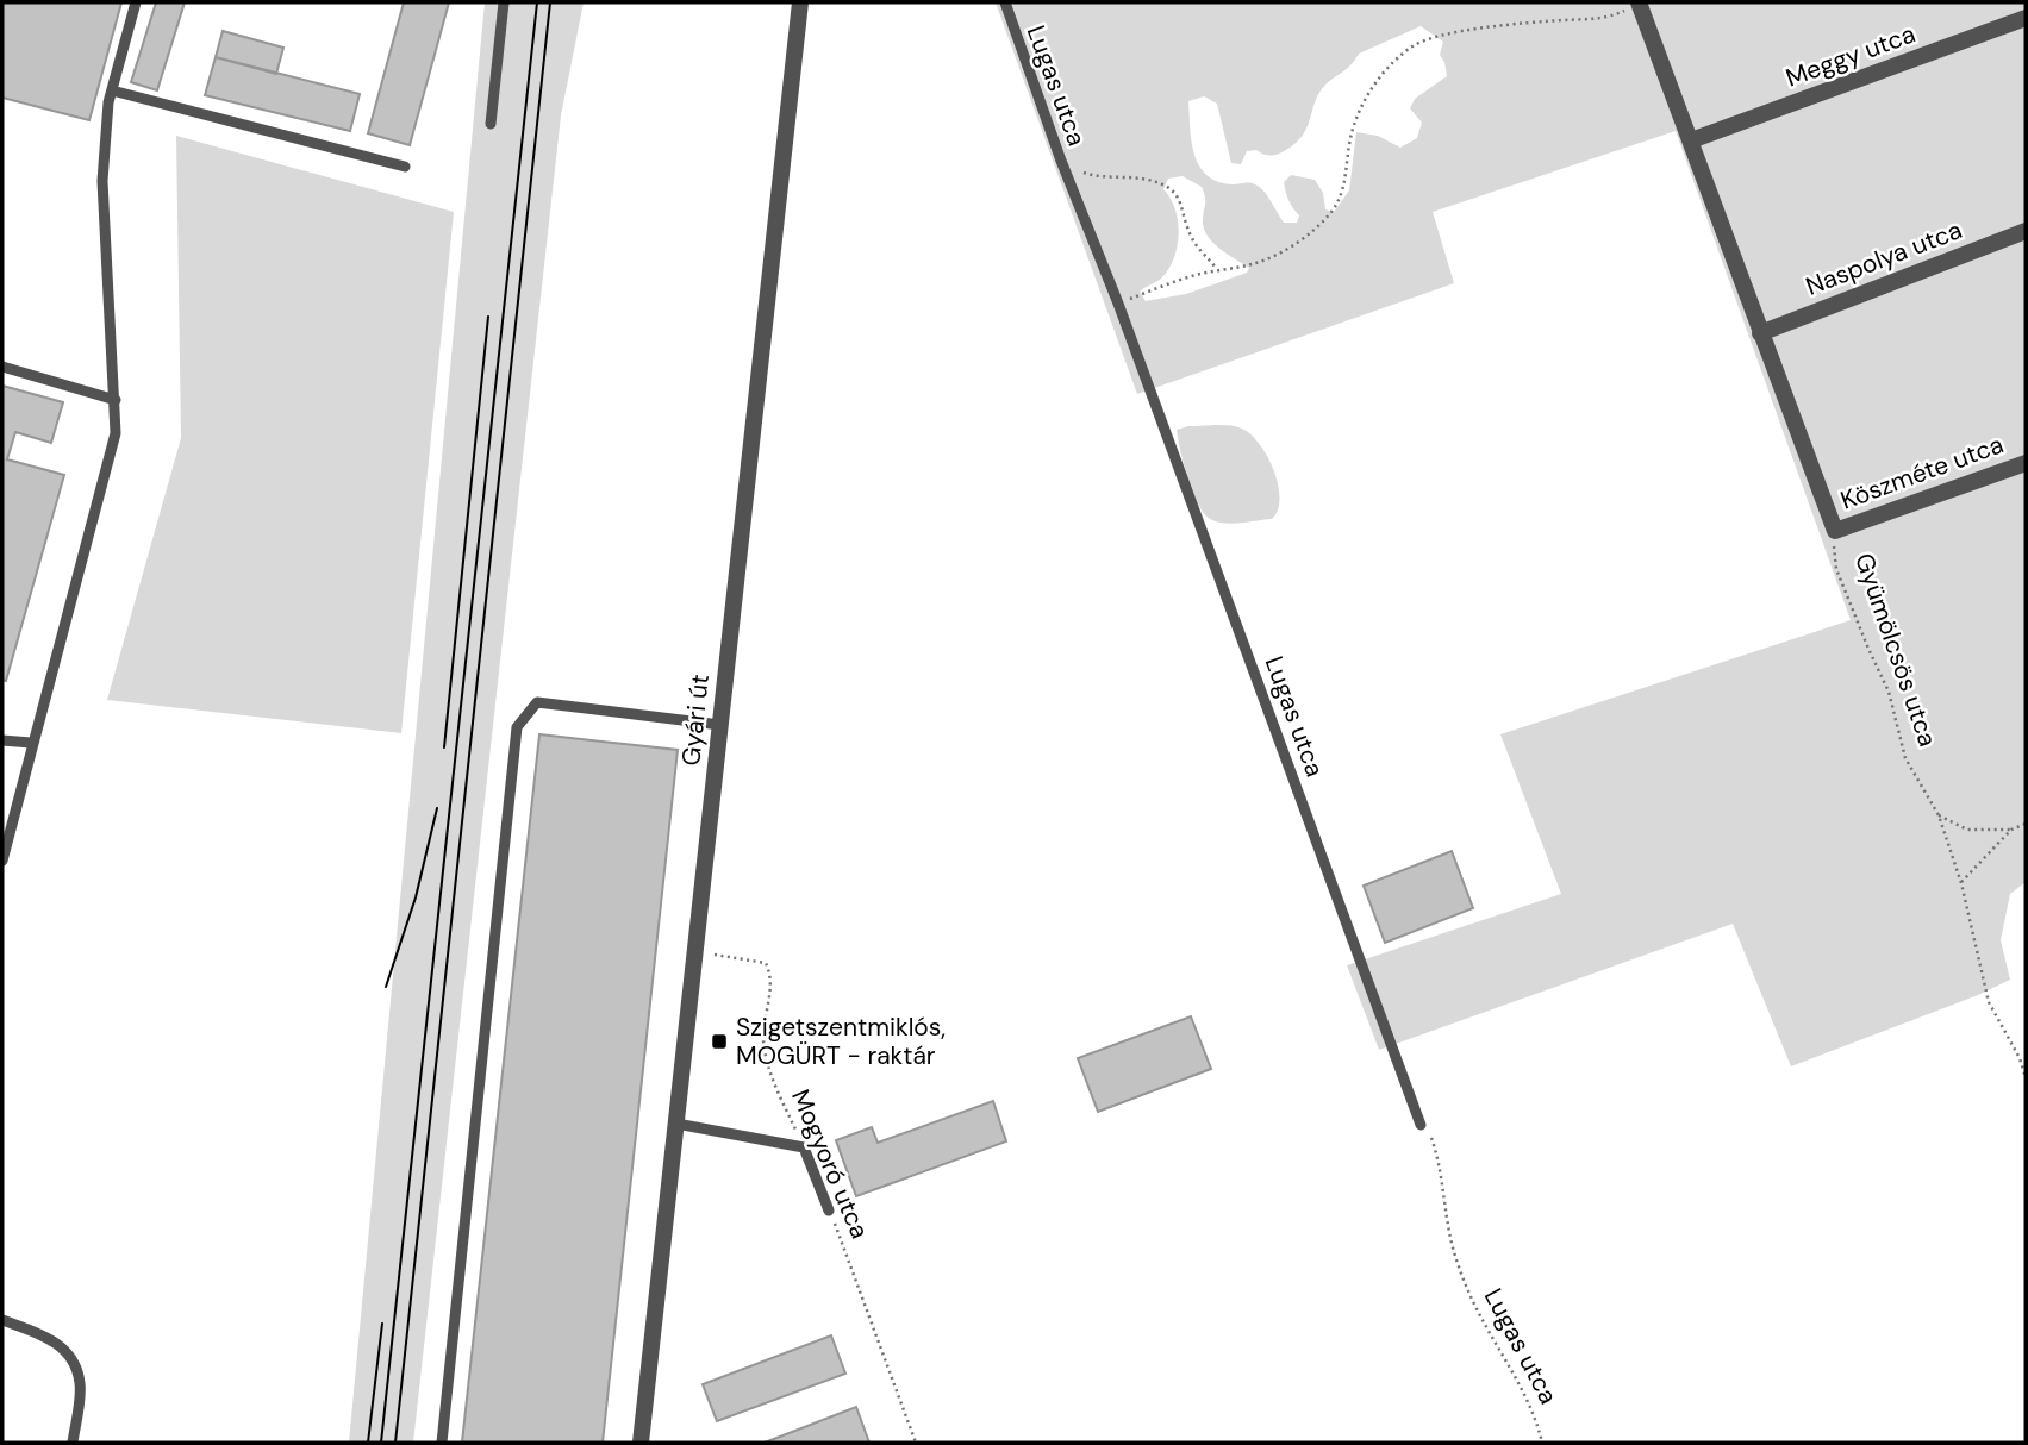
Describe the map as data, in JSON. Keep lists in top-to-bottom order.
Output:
{
  "streets": {
    "street": [
      "Meggy utca",
      "Naspolya utca",
      "Köszméte utca",
      "Gyümölcsös utca",
      "Gyári út"
    ],
    "lane": ["Lugas utca", "Mogyoró utca"]
  },
  "crossings": [
    ["Meggy utca", "Gyümölcsös utca"],
    ["Naspolya utca", "Gyümölcsös utca"],
    ["Köszméte utca", "Gyümölcsös utca"],
    ["Gyári út", "Mogyoró utca"]
  ],
  "places": {
    "transit": ["Szigetszentmiklós, MOGÜRT - raktár"]
  }
}
